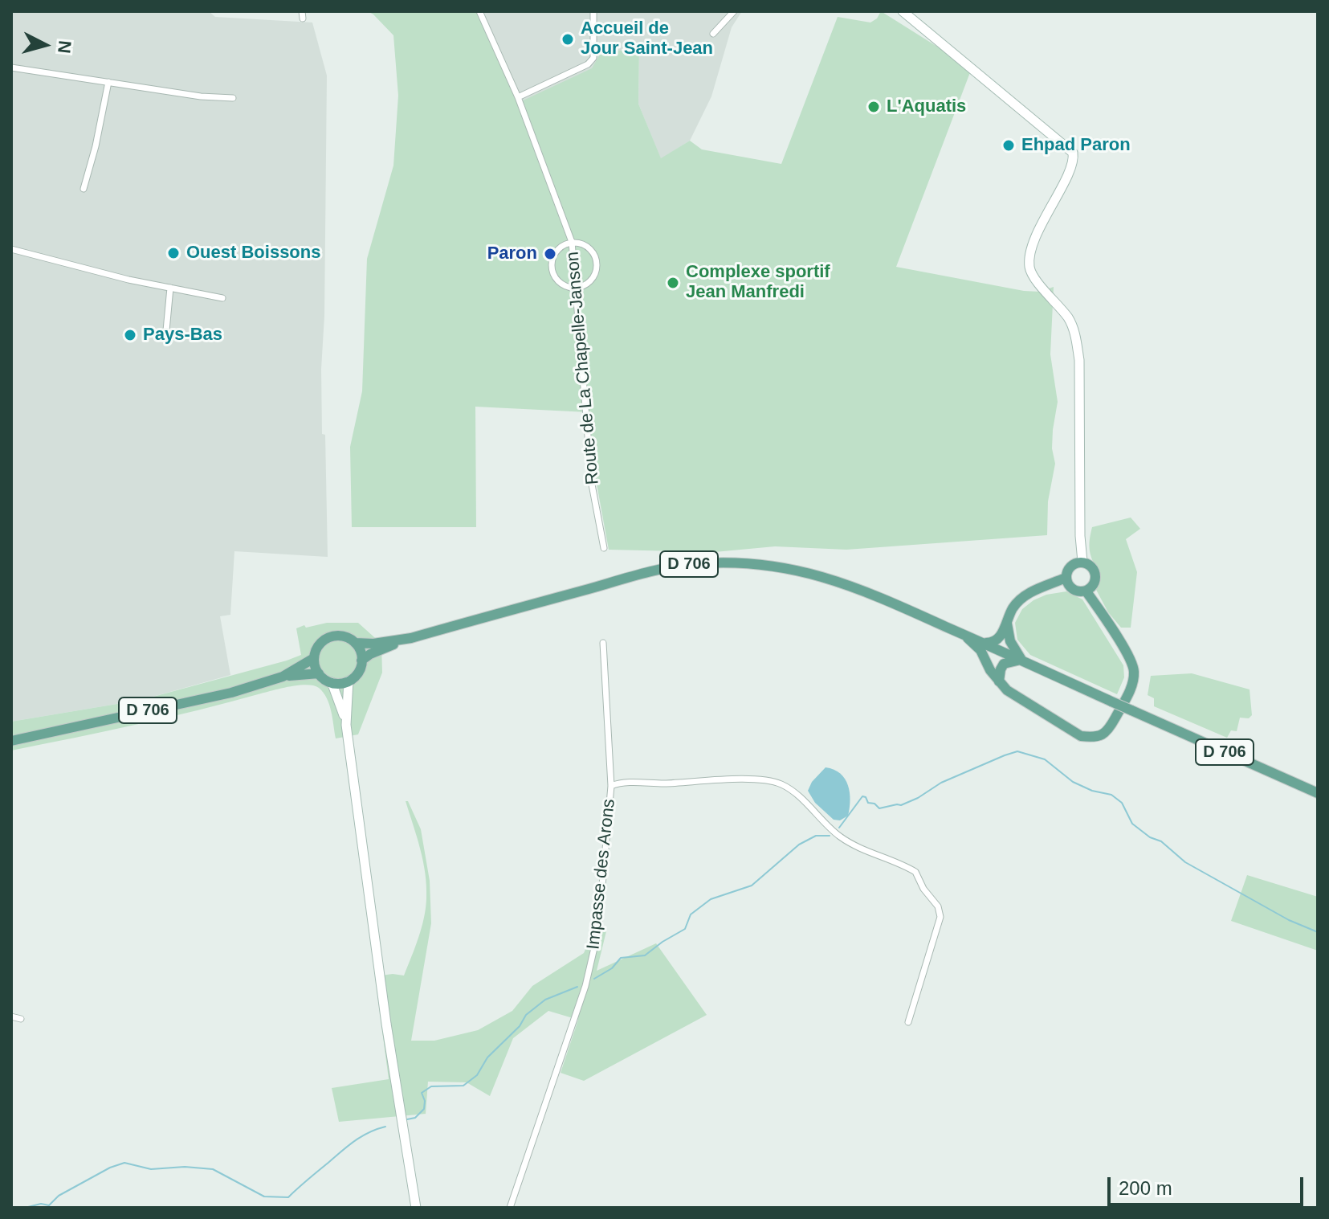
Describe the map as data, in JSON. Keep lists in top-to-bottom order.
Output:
{
  "streets": {
    "main road": ["D 706"],
    "street": ["Route de La Chapelle-Janson", "Impasse des Arons"]
  },
  "places": [
    "Accueil de Jour Saint-Jean",
    "L'Aquatis",
    "Ehpad Paron",
    "Ouest Boissons",
    "Paron",
    "Complexe sportif Jean Manfredi",
    "Pays-Bas"
  ],
  "scale_bar": "200 m",
  "north": "right"
}
